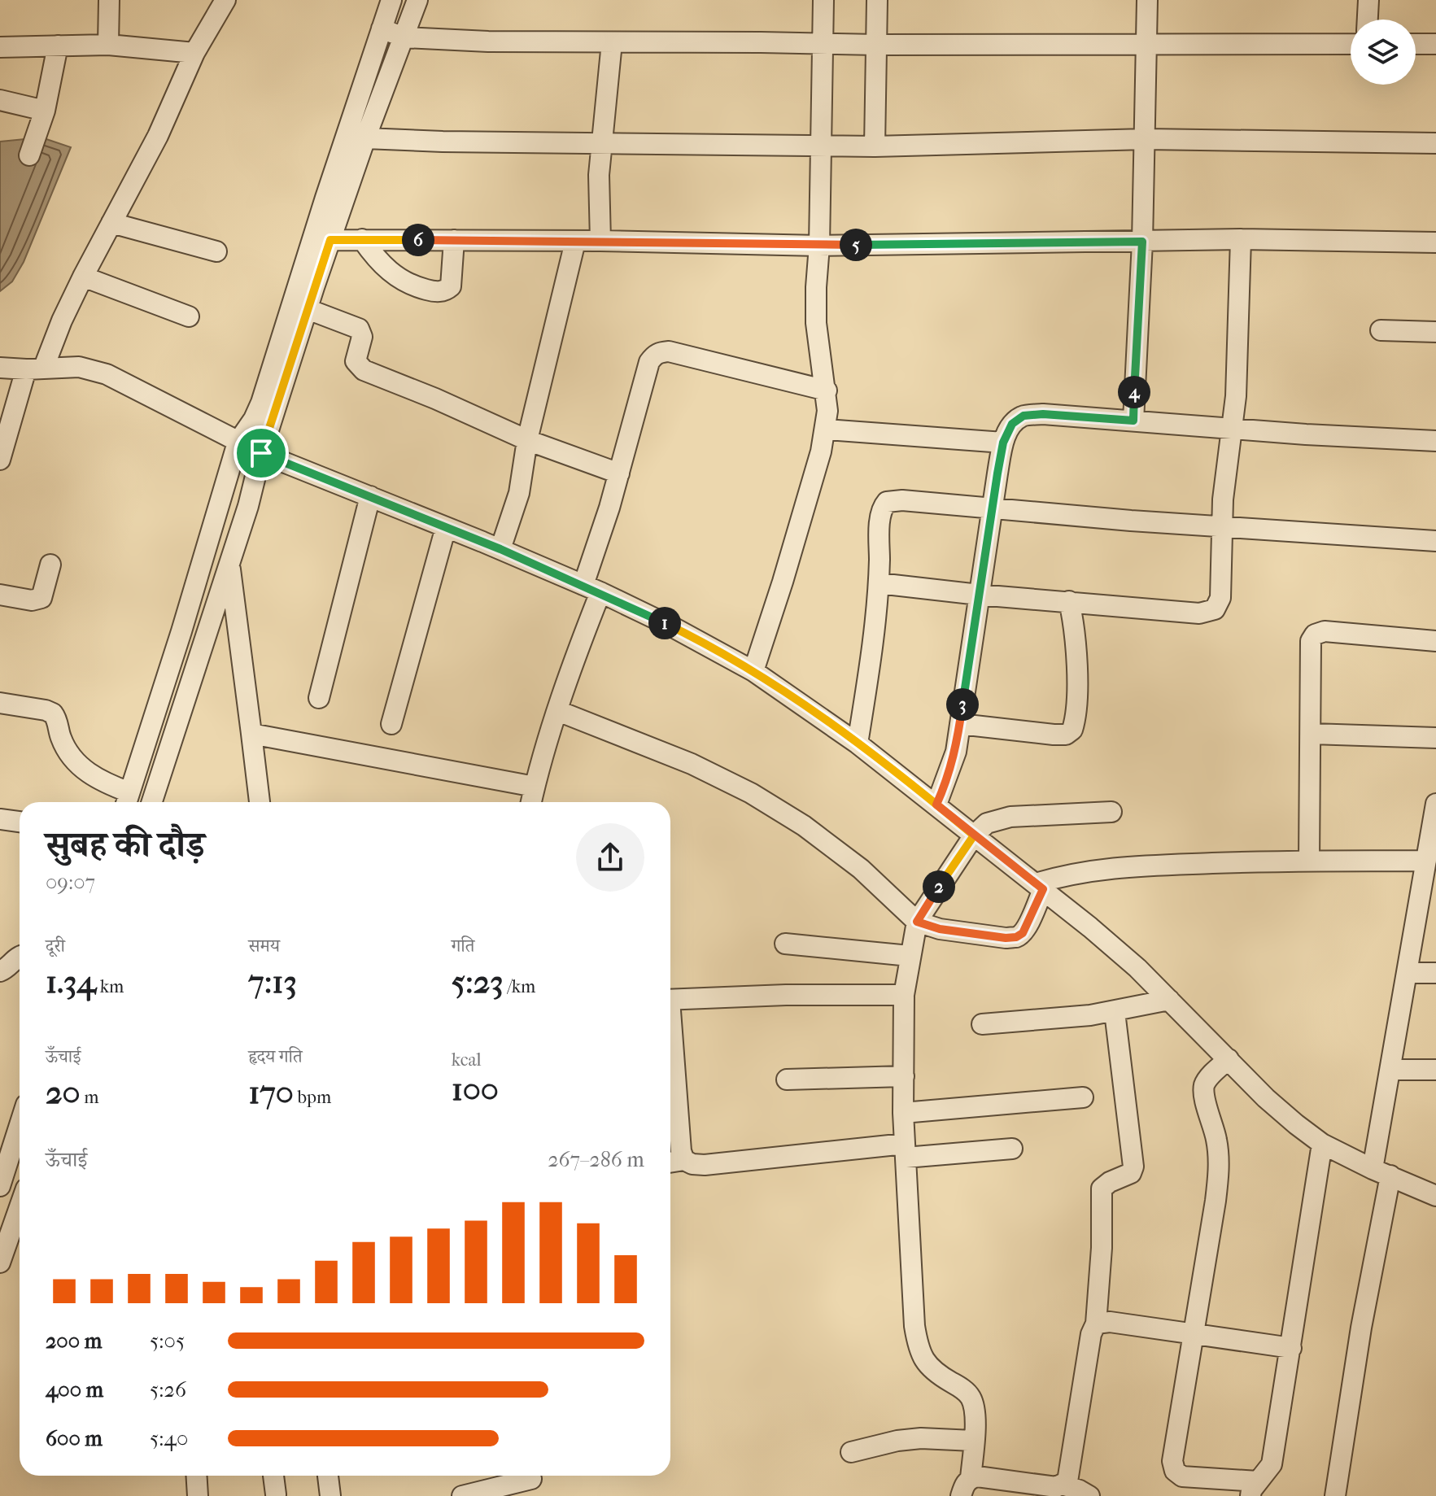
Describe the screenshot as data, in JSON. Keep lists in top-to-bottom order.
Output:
{
  "page": {
    "pins": [
      "6",
      "5",
      "4",
      "1",
      "3",
      "2"
    ],
    "heading": ["सुबह की दौड़", "09:07"],
    "stats": [
      ["दूरी", "1.34 km"],
      ["समय", "7:13"],
      ["गति", "5:23 /km"],
      ["ऊँचाई", "20 m"],
      ["हृदय गति", "170 bpm"],
      ["kcal", "100"]
    ],
    "chart": ["ऊँचाई", "267–286 m"],
    "list": [
      {
        "name": "200 m",
        "note": "5:05"
      },
      {
        "name": "400 m",
        "note": "5:26"
      },
      {
        "name": "600 m",
        "note": "5:40"
      }
    ]
  }
}
